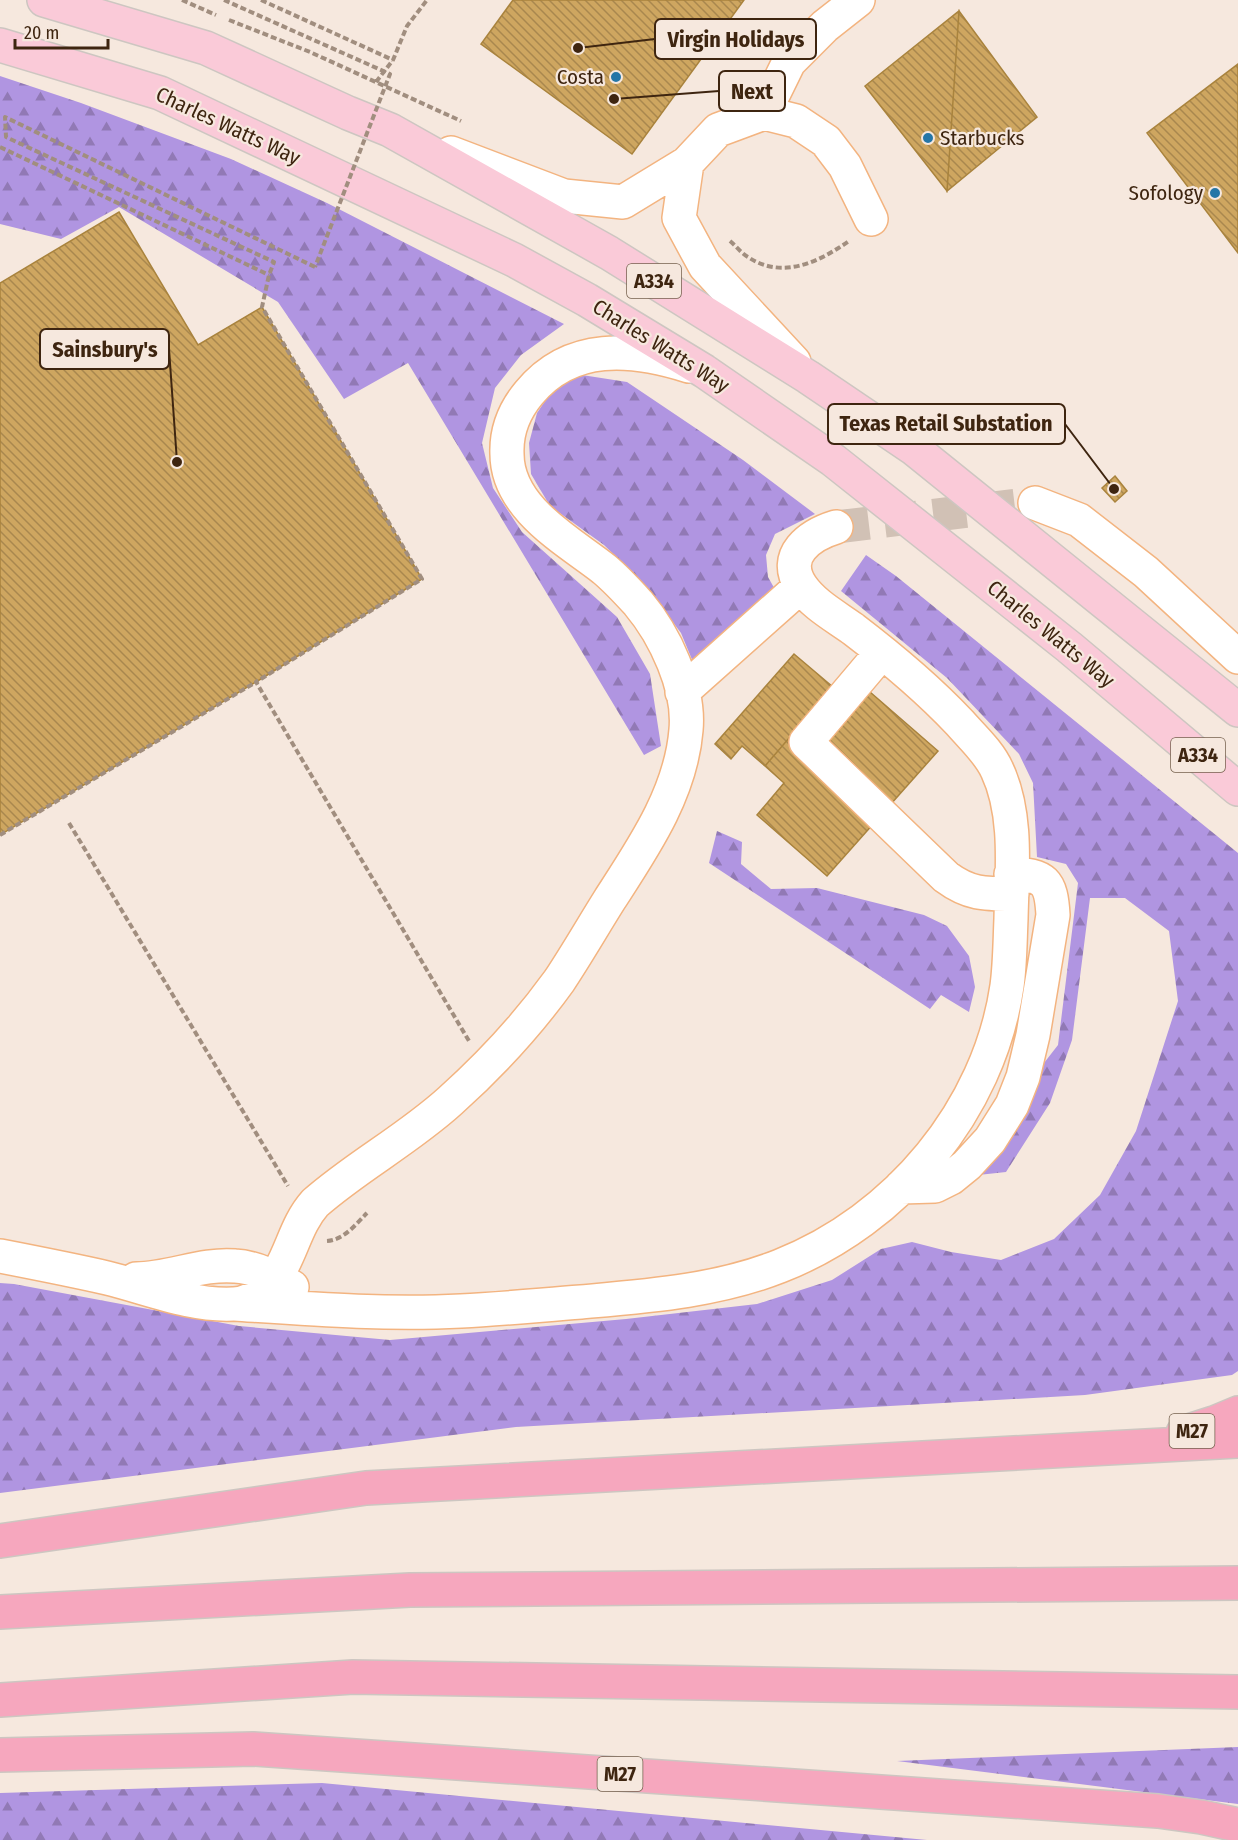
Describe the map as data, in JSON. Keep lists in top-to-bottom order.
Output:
{
  "streets": {
    "highway": ["M27"],
    "main road": ["Charles Watts Way", "A334"]
  },
  "places": [
    "Virgin Holidays",
    "Costa",
    "Next",
    "Starbucks",
    "Sofology",
    "Sainsbury's",
    "Texas Retail Substation"
  ],
  "scale_bar": "20 m"
}
